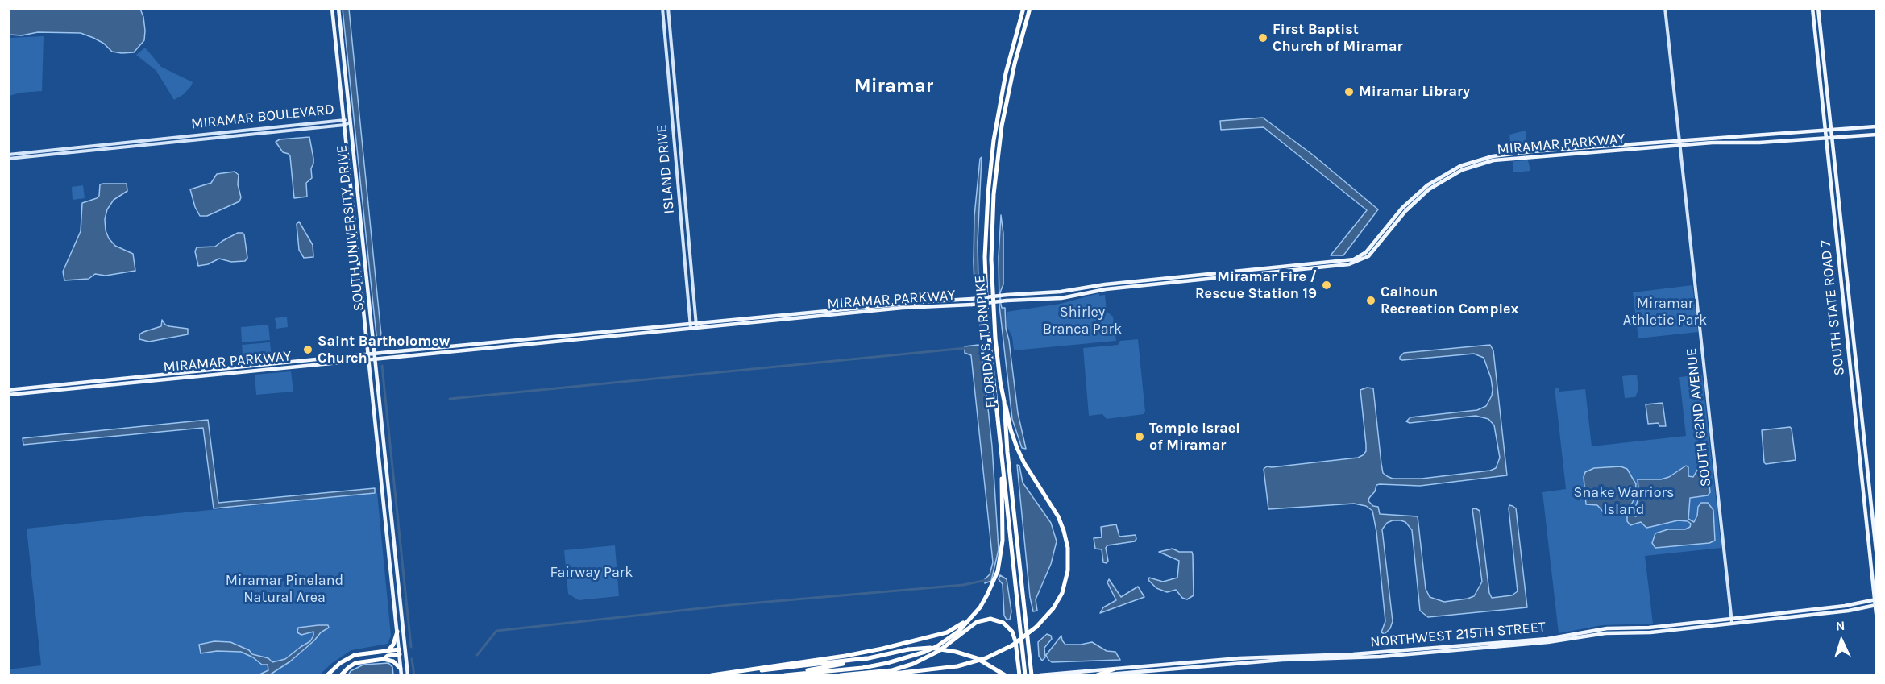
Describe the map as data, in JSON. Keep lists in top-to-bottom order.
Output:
{
  "streets": {
    "highway": ["FLORIDA'S TURNPIKE"],
    "main road": [
      "MIRAMAR PARKWAY",
      "SOUTH UNIVERSITY DRIVE",
      "SOUTH STATE ROAD 7",
      "NORTHWEST 215TH STREET"
    ],
    "street": ["MIRAMAR BOULEVARD", "ISLAND DRIVE", "SOUTH 62ND AVENUE"]
  },
  "crossings": [
    ["MIRAMAR BOULEVARD", "SOUTH UNIVERSITY DRIVE"],
    ["MIRAMAR PARKWAY", "ISLAND DRIVE"],
    ["MIRAMAR PARKWAY", "SOUTH UNIVERSITY DRIVE"],
    ["MIRAMAR PARKWAY", "SOUTH STATE ROAD 7"],
    ["MIRAMAR PARKWAY", "SOUTH 62ND AVENUE"],
    ["SOUTH STATE ROAD 7", "NORTHWEST 215TH STREET"],
    ["SOUTH 62ND AVENUE", "NORTHWEST 215TH STREET"]
  ],
  "districts": ["Miramar"],
  "parks": [
    "Miramar Athletic Park",
    "Shirley Branca Park",
    "Snake Warriors Island",
    "Fairway Park",
    "Miramar Pineland Natural Area"
  ],
  "places": [
    "First Baptist Church of Miramar",
    "Miramar Library",
    "Miramar Fire / Rescue Station 19",
    "Calhoun Recreation Complex",
    "Saint Bartholomew Church",
    "Temple Israel of Miramar"
  ],
  "north": "top"
}
